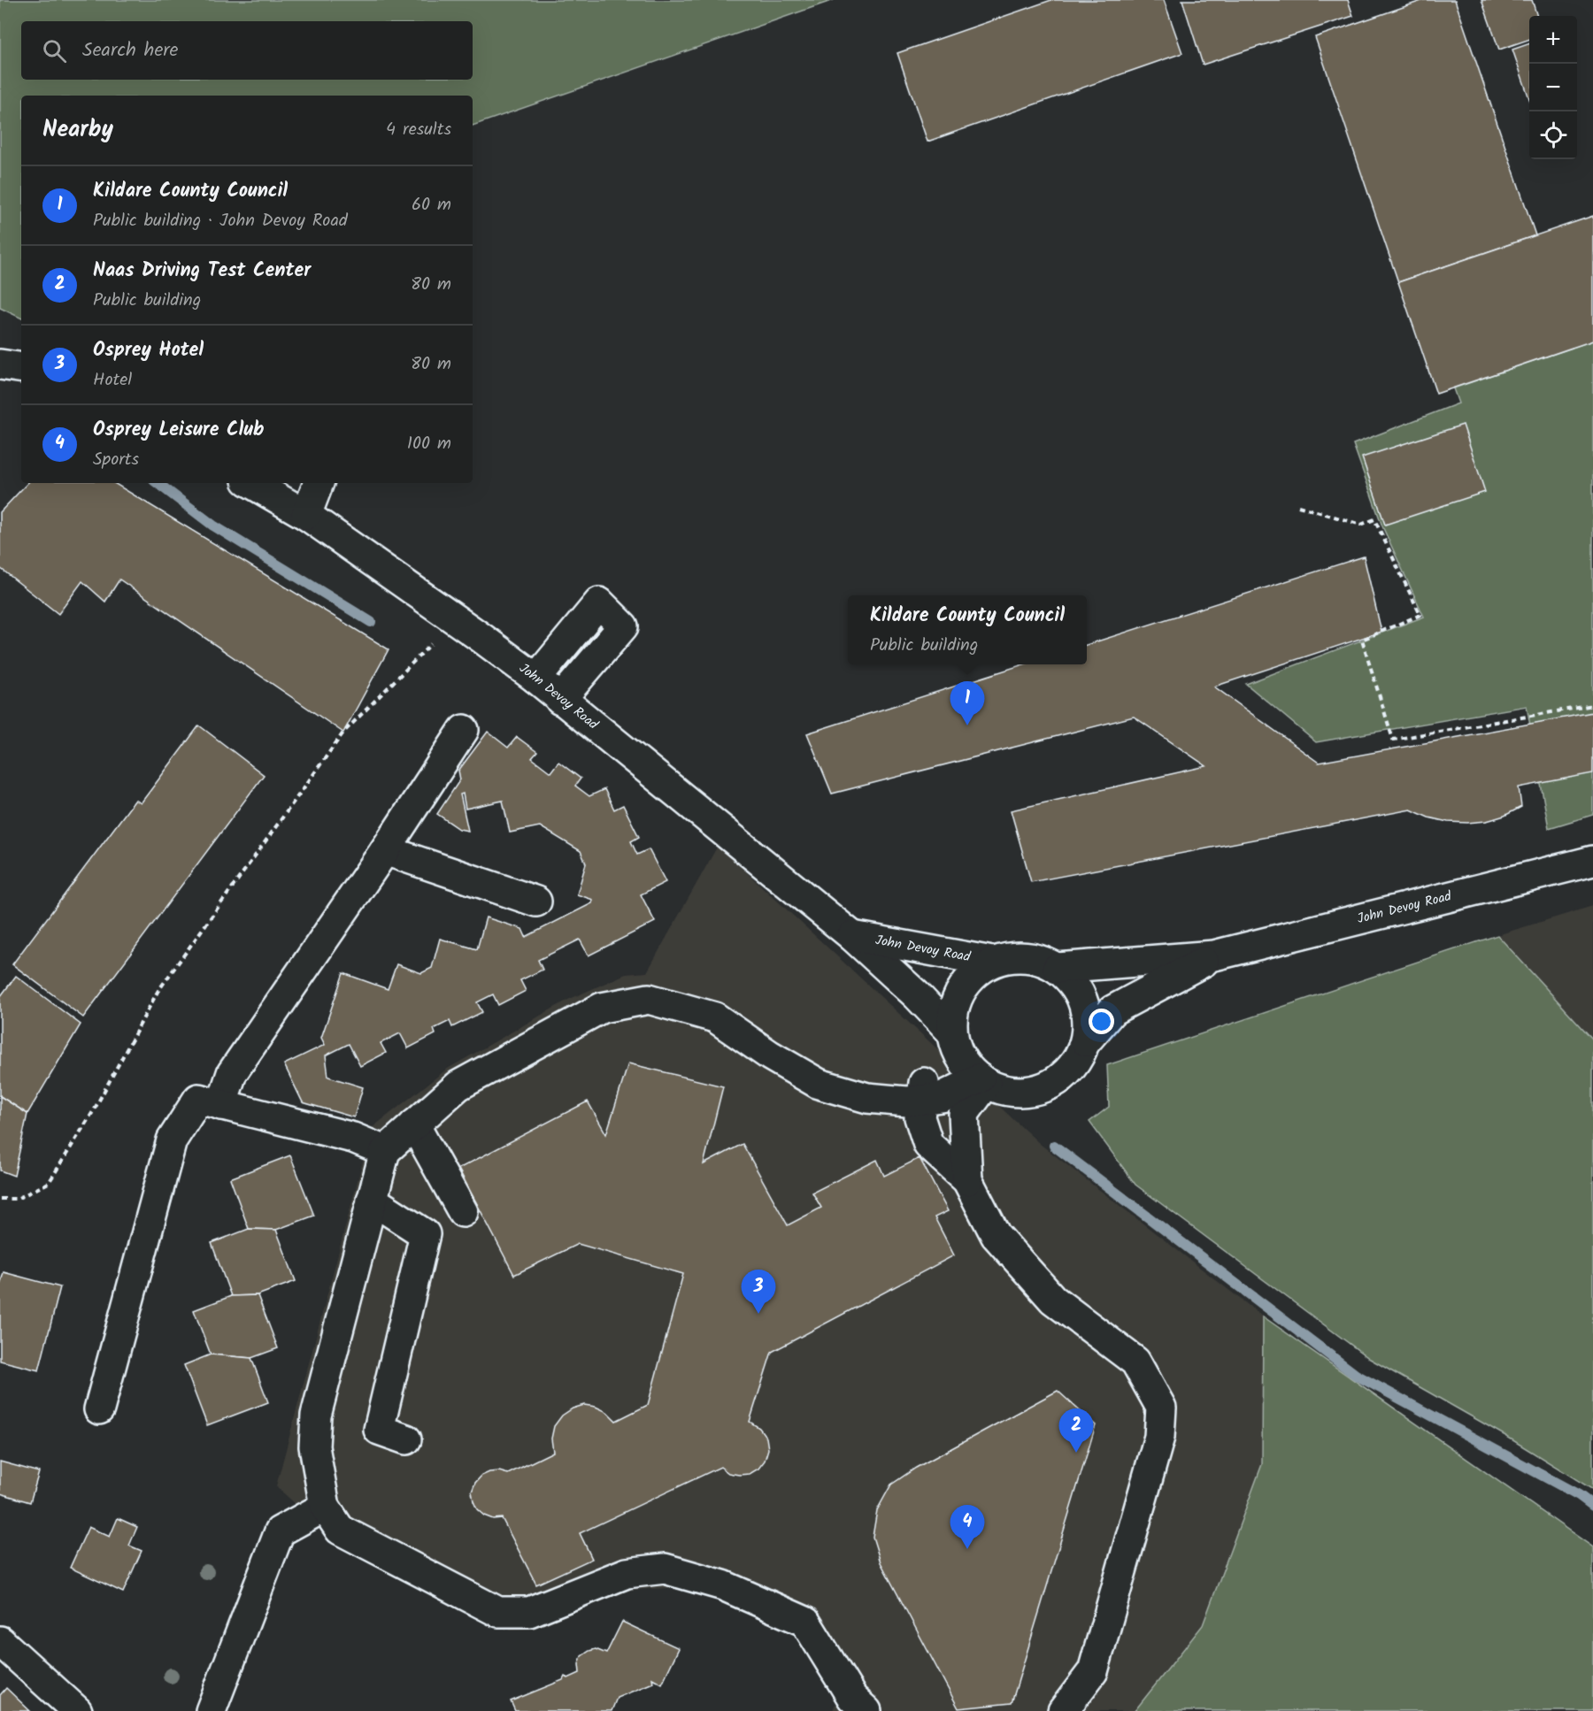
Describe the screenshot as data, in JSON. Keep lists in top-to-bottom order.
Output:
{
  "streets": {
    "street": ["John Devoy Road"]
  },
  "page": {
    "map_buttons": ["+", "−"],
    "search": "Search here",
    "heading": ["Nearby", "4 results"],
    "list": [
      {
        "mark": "1",
        "name": "Kildare County Council",
        "note": "Public building · John Devoy Road",
        "value": "60 m"
      },
      {
        "mark": "2",
        "name": "Naas Driving Test Center",
        "note": "Public building",
        "value": "80 m"
      },
      {
        "mark": "3",
        "name": "Osprey Hotel",
        "note": "Hotel",
        "value": "80 m"
      },
      {
        "mark": "4",
        "name": "Osprey Leisure Club",
        "note": "Sports",
        "value": "100 m"
      }
    ],
    "popup": ["Kildare County Council", "Public building"],
    "pins": [
      "1",
      "3",
      "2",
      "4"
    ]
  }
}
